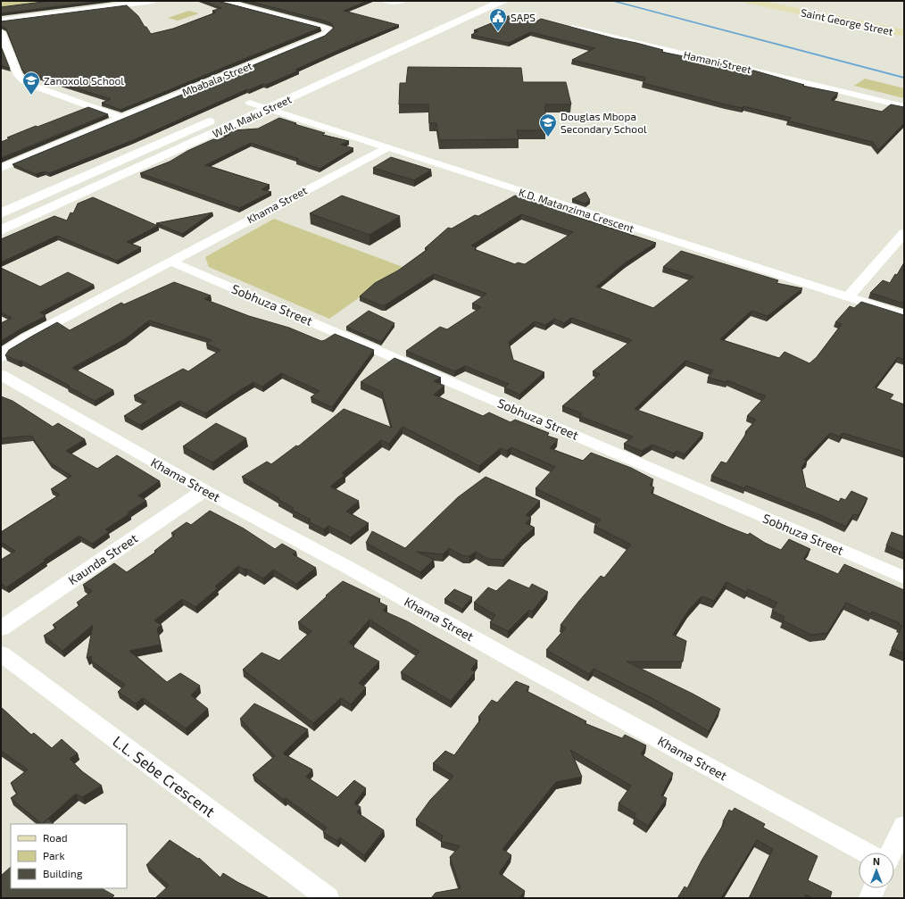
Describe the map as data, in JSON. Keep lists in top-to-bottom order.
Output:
{
  "streets": {
    "main road": ["Saint George Street"],
    "street": [
      "Hamani Street",
      "Mbabala Street",
      "W.M. Maku Street",
      "Khama Street",
      "K.D. Matanzima Crescent",
      "Sobhuza Street",
      "Kaunda Street",
      "L.L. Sebe Crescent"
    ]
  },
  "crossings": [
    ["W.M. Maku Street", "K.D. Matanzima Crescent"],
    ["Khama Street", "K.D. Matanzima Crescent"],
    ["Khama Street", "Sobhuza Street"],
    ["Khama Street", "Kaunda Street"]
  ],
  "places": {
    "public building": ["SAPS"],
    "school or university": ["Zanoxolo School", "Douglas Mbopa Secondary School"]
  },
  "legend": ["Road", "Park", "Building"],
  "north": "top"
}
